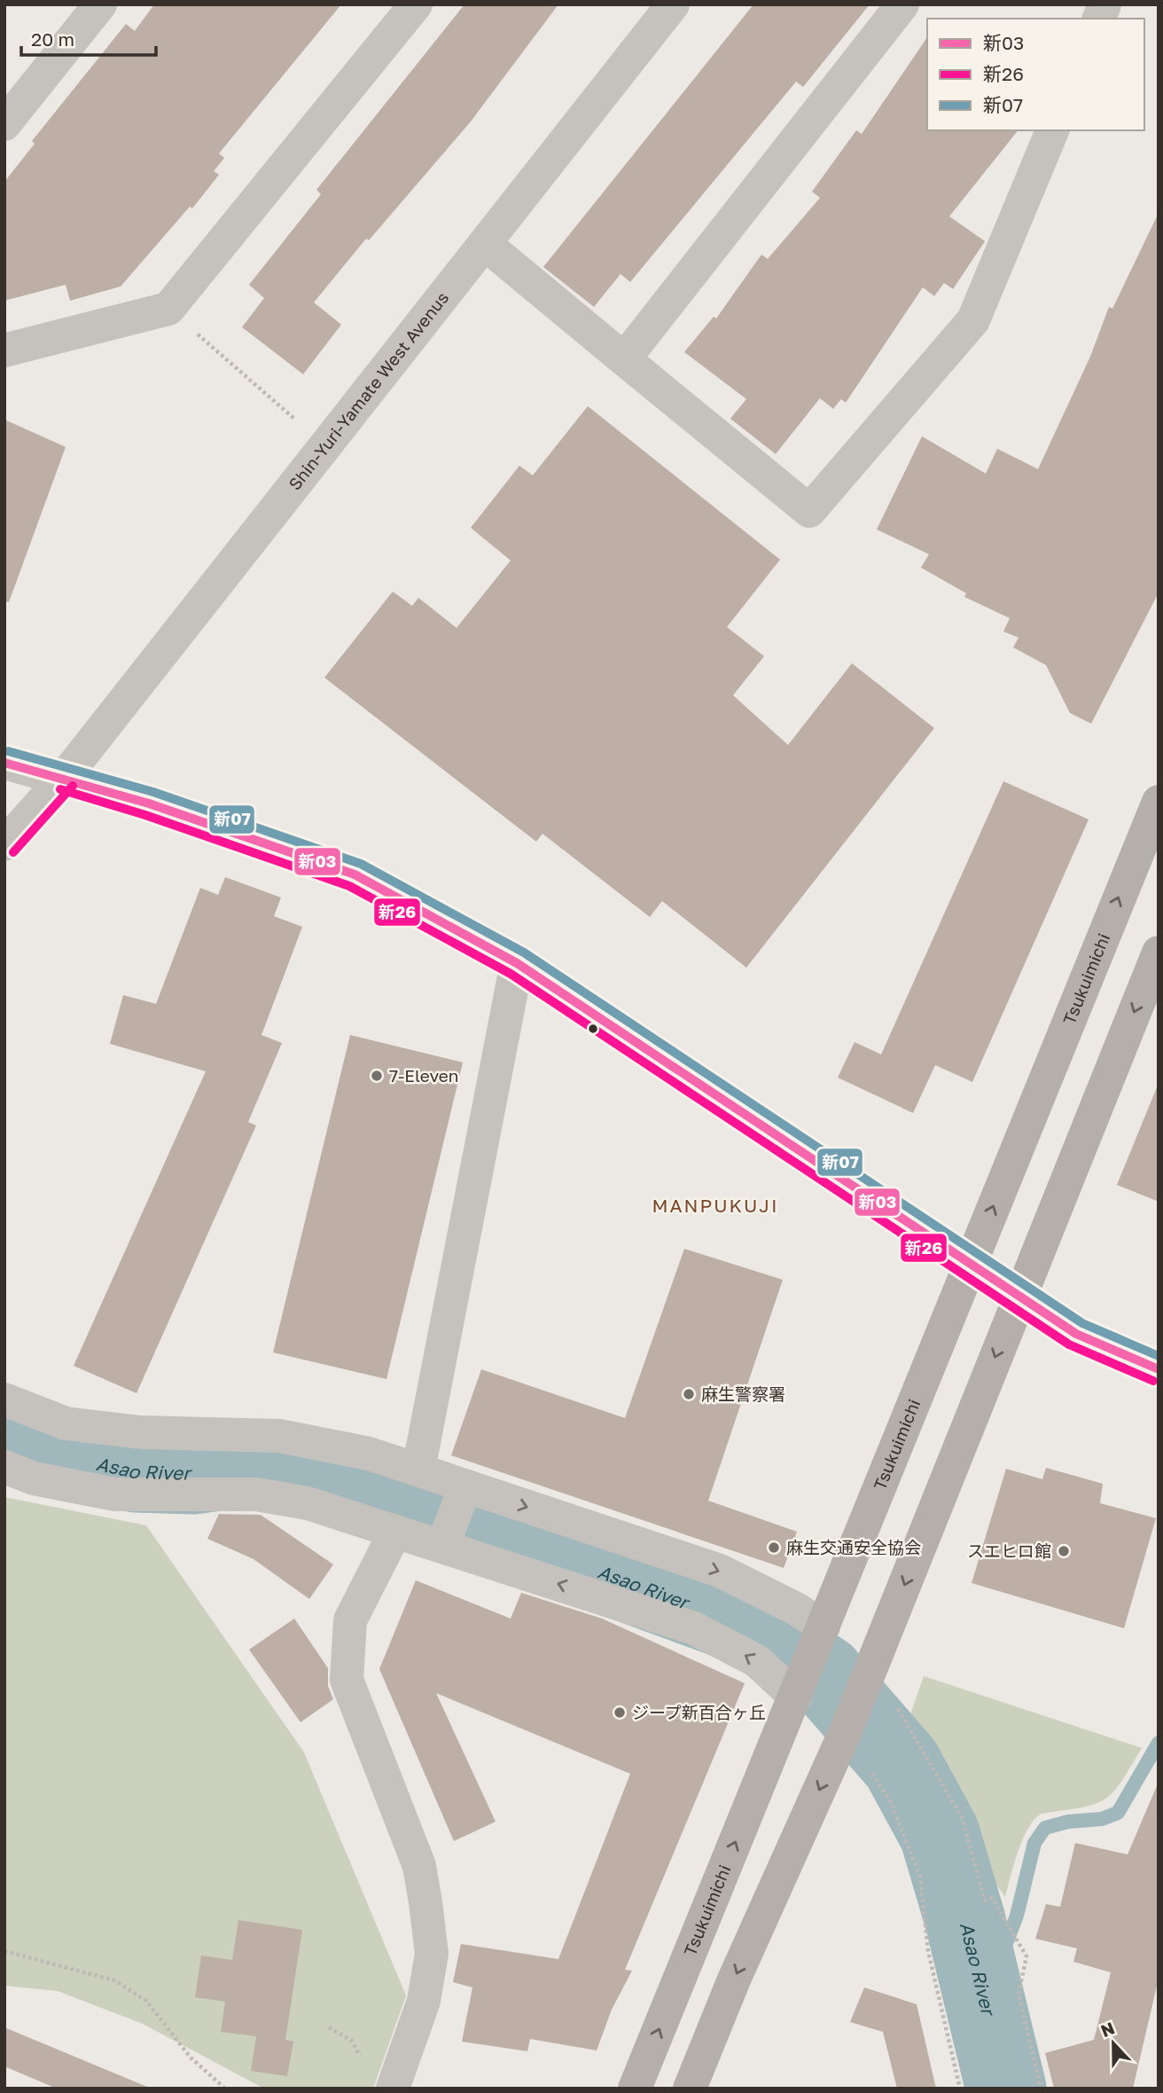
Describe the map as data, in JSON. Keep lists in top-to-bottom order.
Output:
{
  "streets": {
    "main road": ["Tsukuimichi"],
    "street": ["Shin-Yuri-Yamate West Avenus"]
  },
  "districts": ["MANPUKUJI"],
  "water": ["Asao River"],
  "places": [
    "7-Eleven",
    "麻生警察署",
    "麻生交通安全協会",
    "スエヒロ館",
    "ジープ新百合ヶ丘"
  ],
  "lines": ["transit line 新07", "transit line 新03", "transit line 新26"],
  "legend": ["新03", "新26", "新07"],
  "scale_bar": "20 m",
  "north": "top"
}
